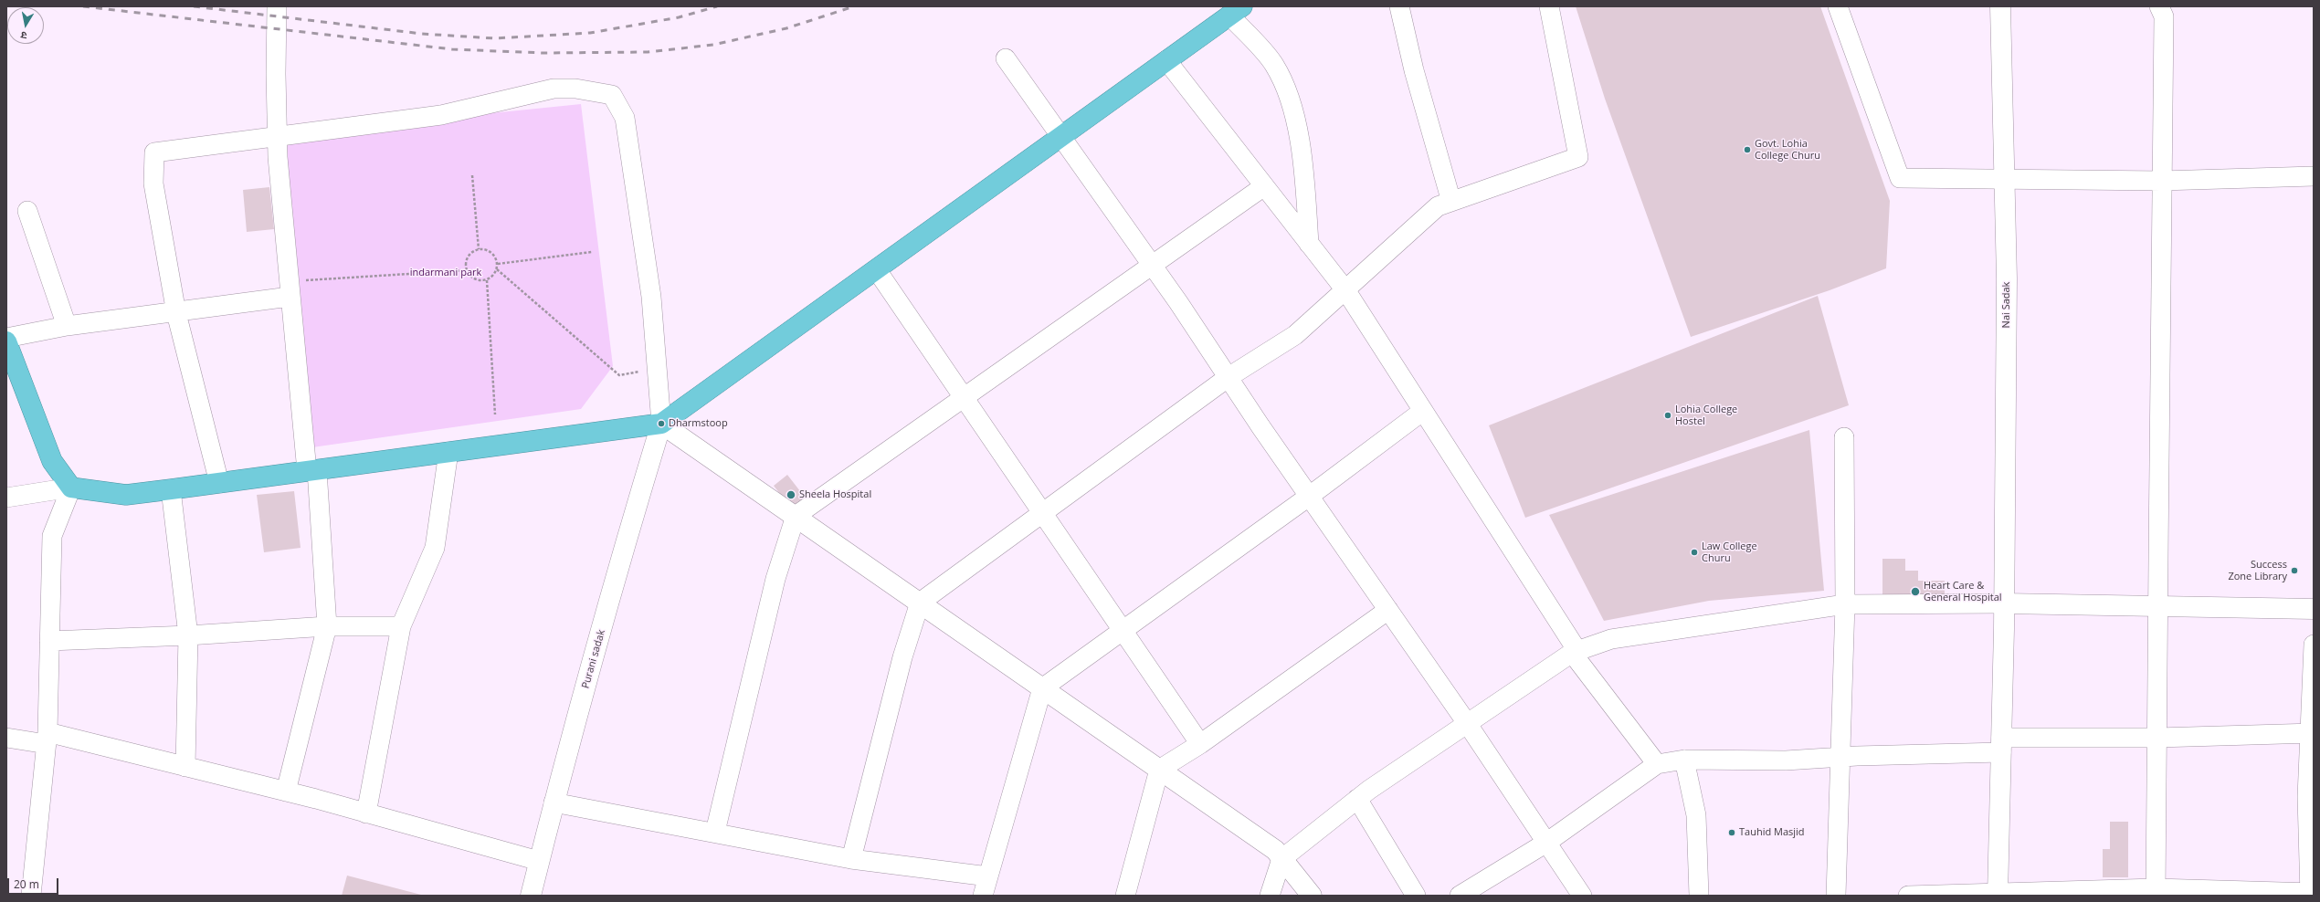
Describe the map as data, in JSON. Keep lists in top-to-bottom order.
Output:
{
  "streets": {
    "main road": ["Nai Sadak", "Purani sadak"]
  },
  "parks": ["indarmani park"],
  "places": [
    "Govt. Lohia College Churu",
    "Lohia College Hostel",
    "Dharmstoop",
    "Sheela Hospital",
    "Law College Churu",
    "Success Zone Library",
    "Heart Care & General Hospital",
    "Tauhid Masjid"
  ],
  "scale_bar": "20 m",
  "north": "bottom"
}
